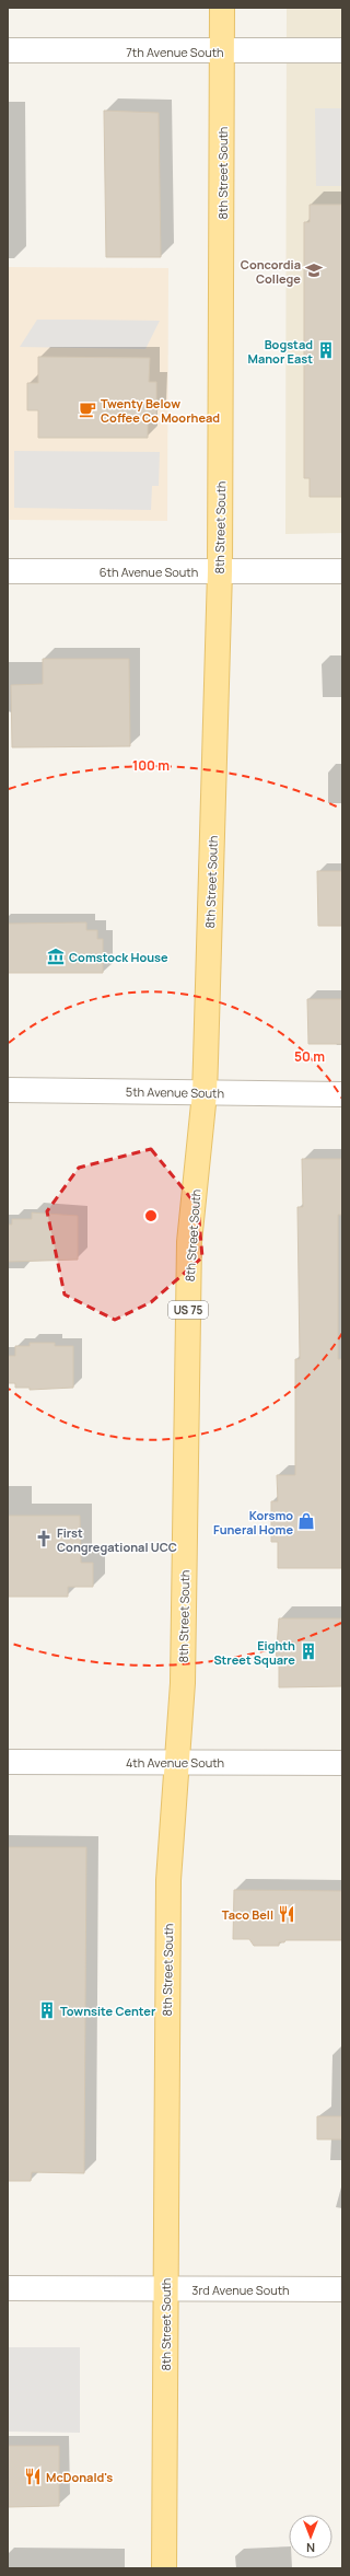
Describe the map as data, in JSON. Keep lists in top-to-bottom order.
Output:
{
  "streets": {
    "main road": ["8th Street South", "US 75"],
    "street": [
      "7th Avenue South",
      "6th Avenue South",
      "5th Avenue South",
      "4th Avenue South",
      "3rd Avenue South"
    ]
  },
  "crossings": [
    ["7th Avenue South", "8th Street South"],
    ["8th Street South", "6th Avenue South"],
    ["8th Street South", "5th Avenue South"],
    ["8th Street South", "4th Avenue South"],
    ["8th Street South", "3rd Avenue South"]
  ],
  "places": {
    "school or university": ["Concordia College"],
    "building": ["Bogstad Manor East", "Eighth Street Square", "Townsite Center"],
    "cafe": ["Twenty Below Coffee Co Moorhead"],
    "museum": ["Comstock House"],
    "shop": ["Korsmo Funeral Home"],
    "church": ["First Congregational UCC"],
    "restaurant": ["Taco Bell", "McDonald's"]
  },
  "north": "bottom",
  "rings": ["100 m", "50 m"]
}
